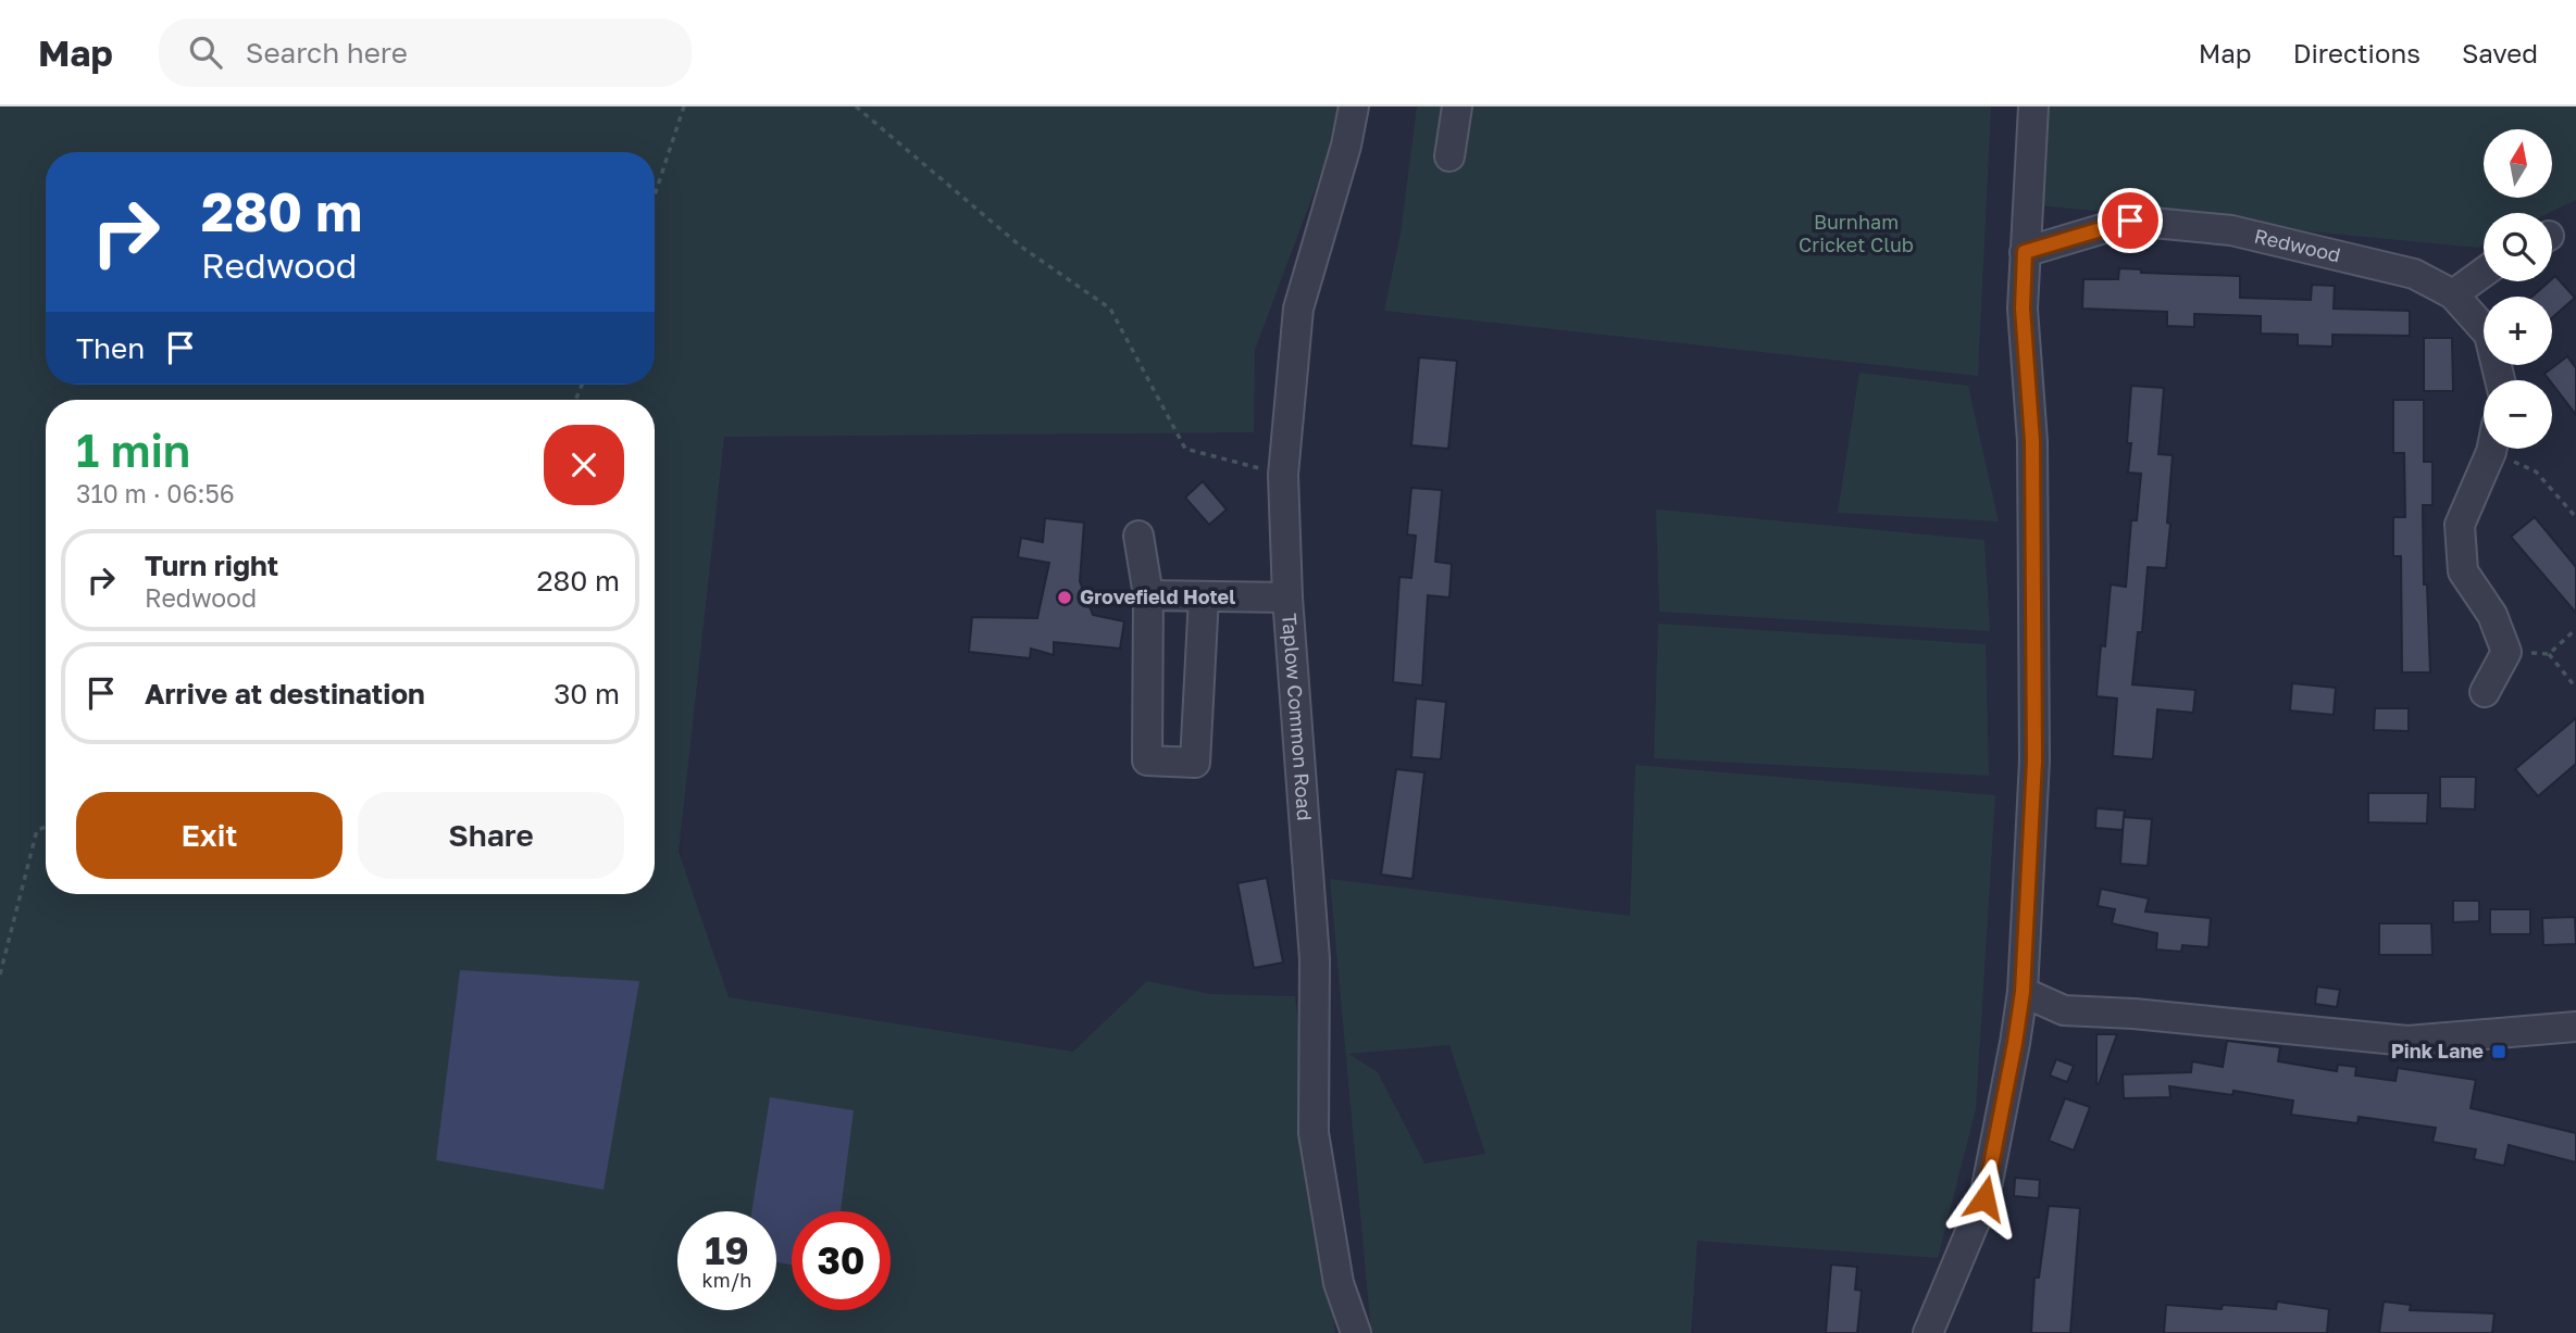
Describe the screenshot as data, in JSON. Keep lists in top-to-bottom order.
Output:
{
  "streets": {
    "street": ["Redwood", "Taplow Common Road"]
  },
  "parks": ["Burnham Cricket Club"],
  "places": {
    "other": ["Grovefield Hotel"],
    "transit": ["Pink Lane"]
  },
  "north": "top",
  "page": {
    "header": "Map",
    "search": "Search here",
    "nav": ["Map", "Directions", "Saved"],
    "map_buttons": ["+", "−"],
    "turn": ["280 m", "Redwood"],
    "then": "Then",
    "heading": ["1 min", "310 m · 06:56"],
    "list": [
      {
        "name": "Turn right",
        "note": "Redwood",
        "value": "280 m"
      },
      {
        "name": "Arrive at destination",
        "value": "30 m"
      }
    ],
    "buttons": ["Exit", "Share"],
    "speed": "19 km/h",
    "limit": "30"
  }
}
